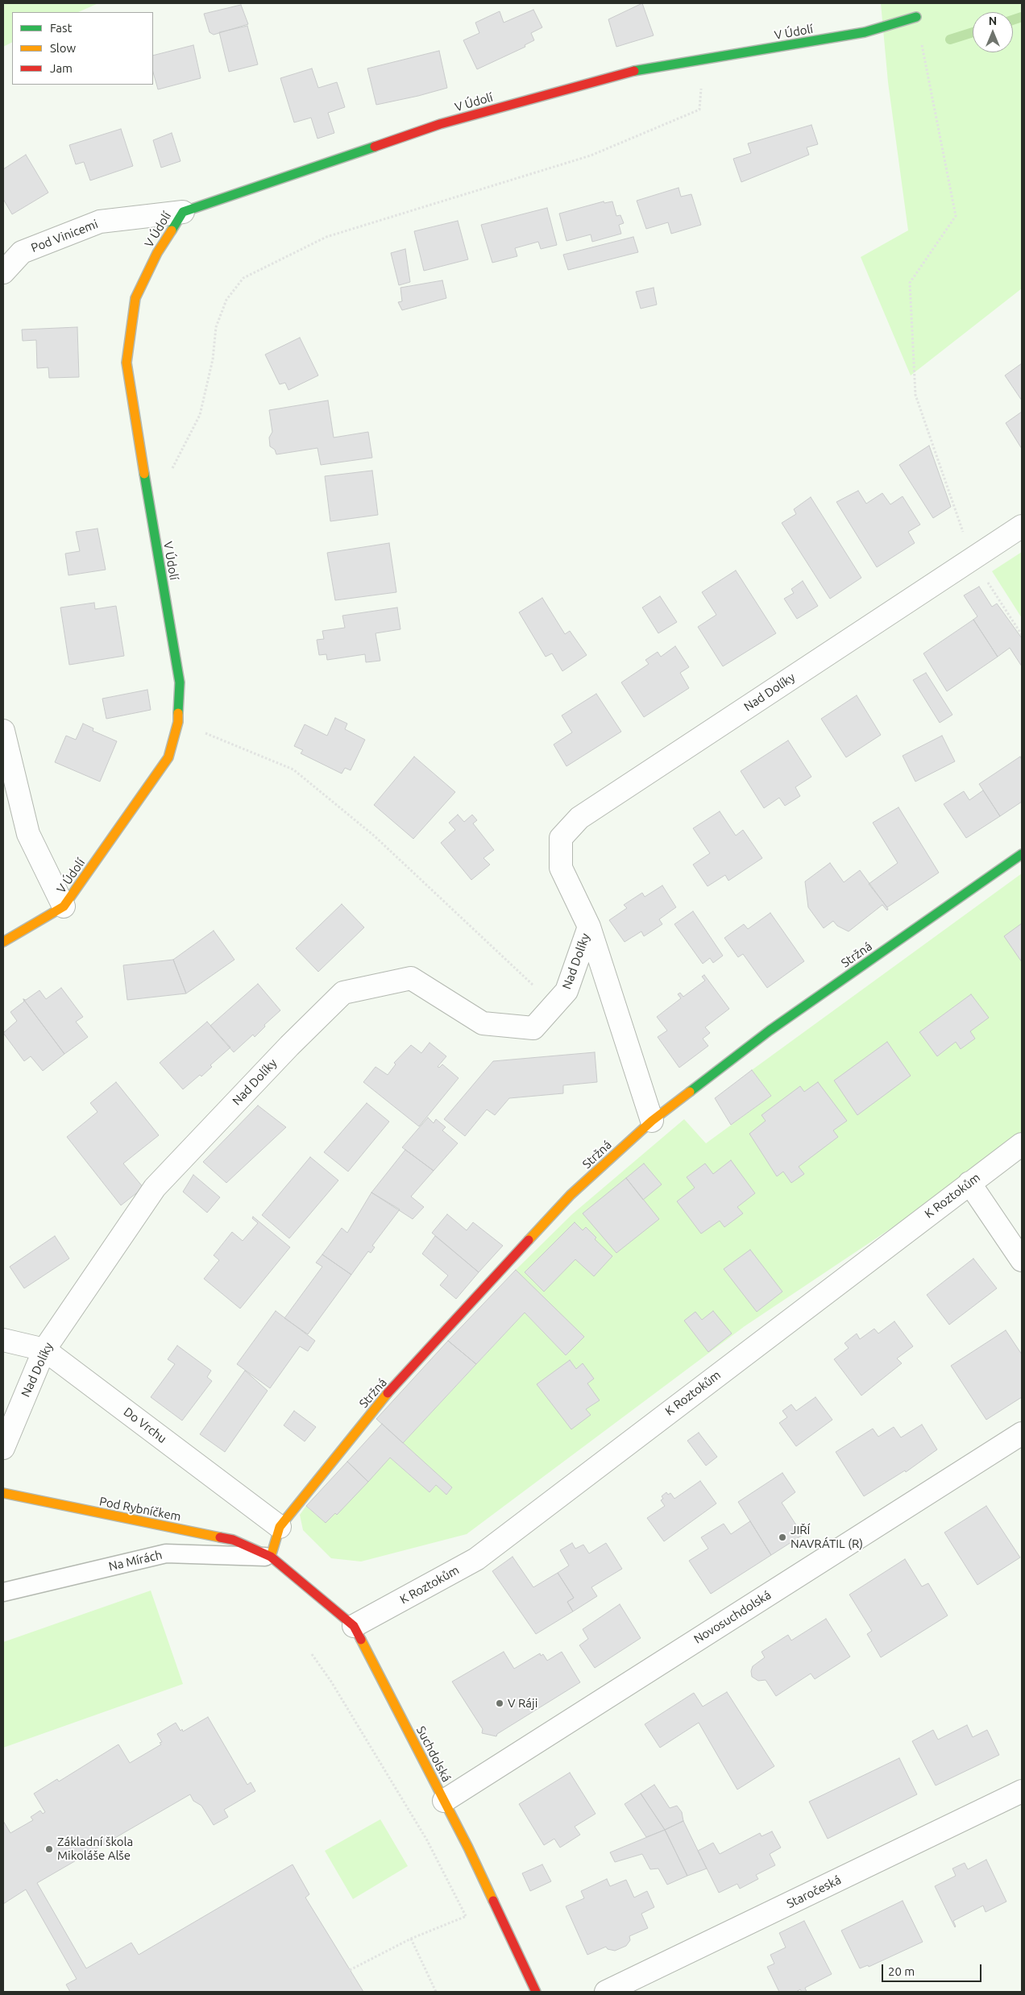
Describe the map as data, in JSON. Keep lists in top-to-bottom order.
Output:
{
  "streets": {
    "street": [
      "V Údolí",
      "Pod Vinicemi",
      "Nad Dolíky",
      "Stržná",
      "K Roztokům",
      "Do Vrchu",
      "Pod Rybníčkem",
      "Novosuchdolská",
      "Suchdolská",
      "Staročeská"
    ],
    "lane": ["Na Mírách"]
  },
  "crossings": [
    ["V Údolí", "Pod Vinicemi"],
    ["Nad Dolíky", "Stržná"],
    ["Nad Dolíky", "Do Vrchu"],
    ["Stržná", "Do Vrchu"],
    ["Stržná", "Pod Rybníčkem"],
    ["Stržná", "Na Mírách"],
    ["Stržná", "Suchdolská"],
    ["K Roztokům", "Suchdolská"],
    ["Pod Rybníčkem", "Na Mírách"],
    ["Pod Rybníčkem", "Suchdolská"],
    ["Na Mírách", "Suchdolská"],
    ["Novosuchdolská", "Suchdolská"]
  ],
  "places": ["JIŘÍ NAVRÁTIL (R)", "V Ráji", "Základní škola Mikoláše Alše"],
  "legend": ["Fast", "Slow", "Jam"],
  "scale_bar": "20 m",
  "north": "top"
}
